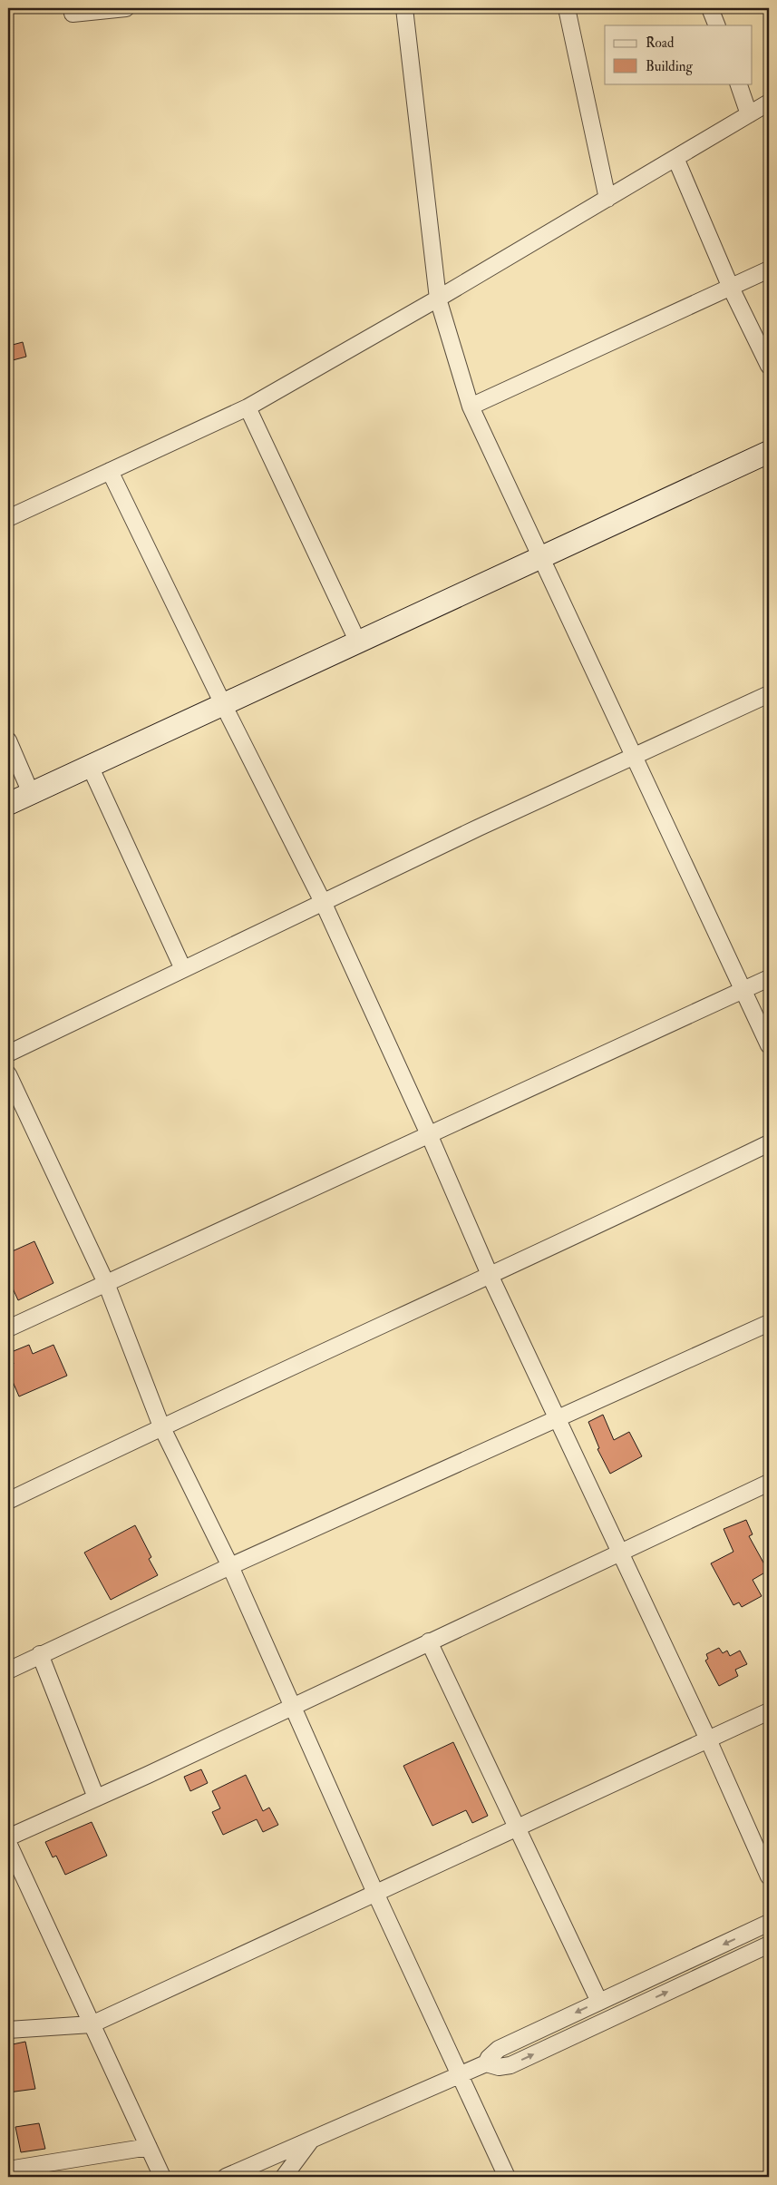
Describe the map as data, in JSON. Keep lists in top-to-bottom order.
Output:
{
  "legend": ["Road", "Building"]
}
